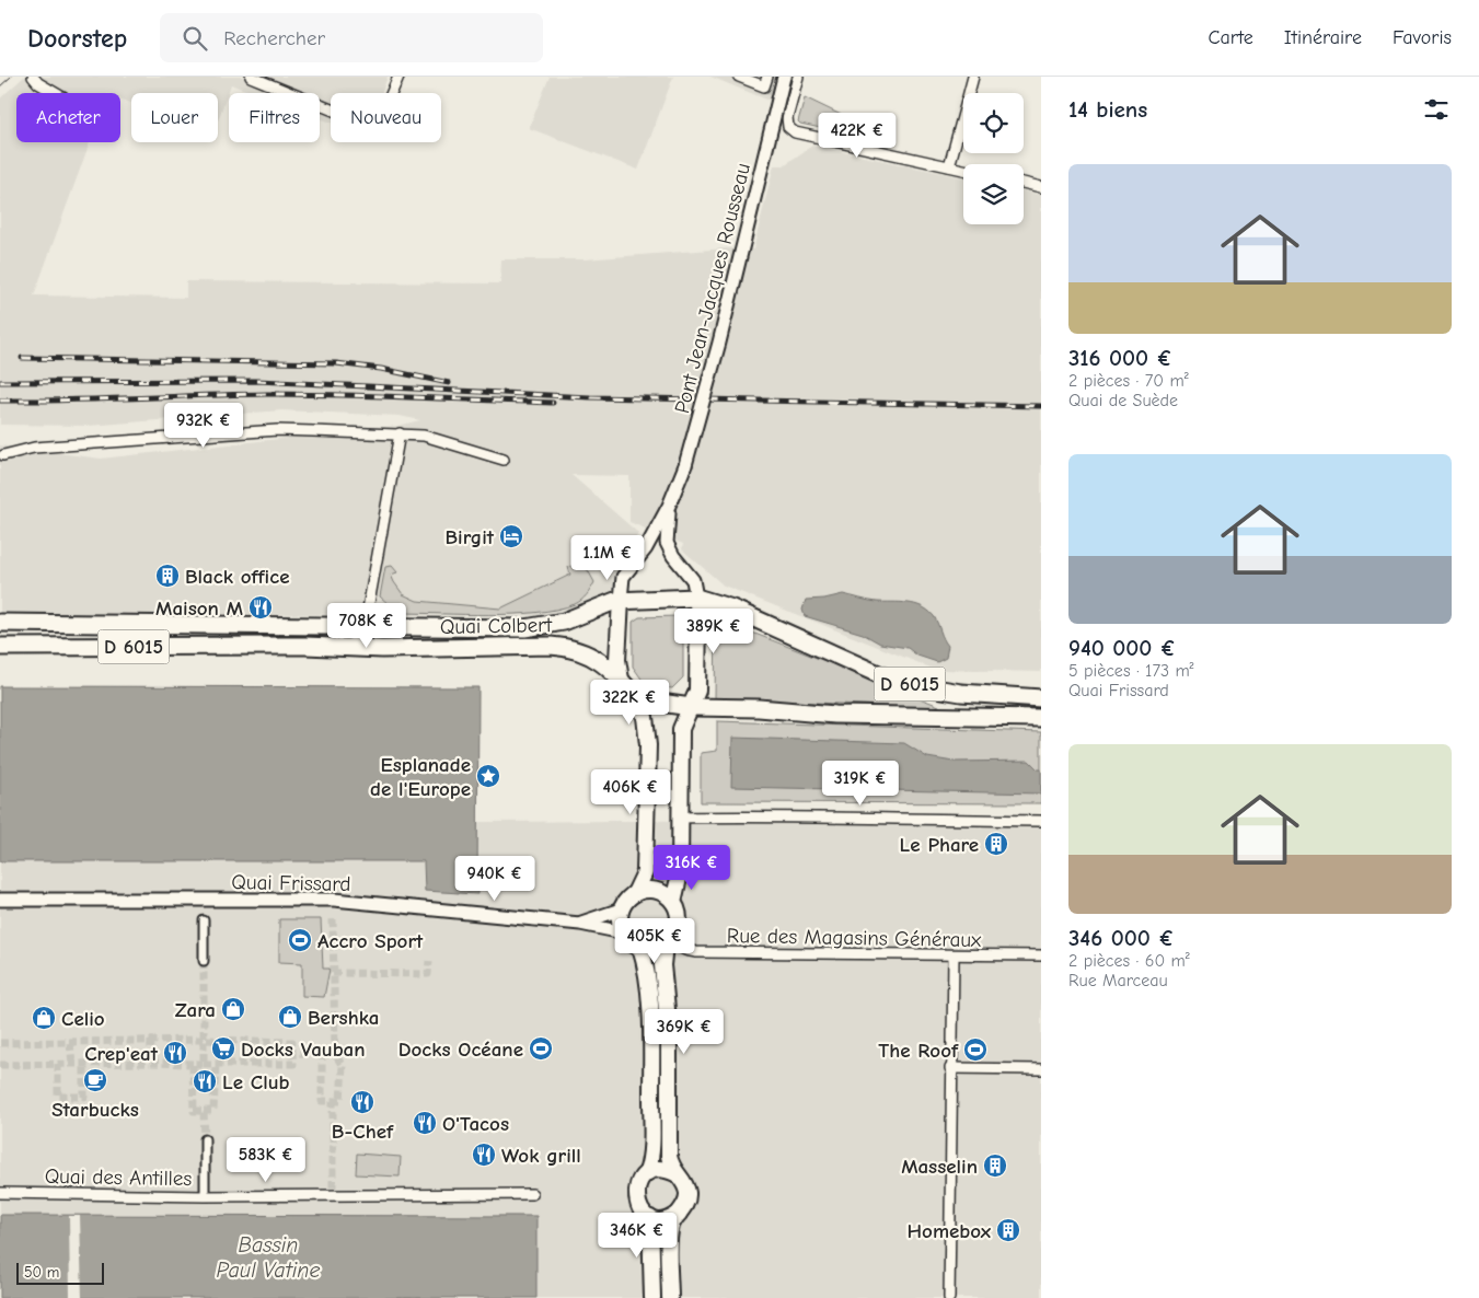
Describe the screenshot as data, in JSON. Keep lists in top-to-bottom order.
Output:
{
  "streets": {
    "main road": ["Quai Colbert", "D 6015"],
    "street": [
      "Pont Jean-Jacques Rousseau",
      "Quai Frissard",
      "Rue des Magasins Généraux",
      "Quai des Antilles"
    ]
  },
  "crossings": [
    ["Pont Jean-Jacques Rousseau", "Quai Colbert"],
    ["Pont Jean-Jacques Rousseau", "D 6015"],
    ["Quai Colbert", "D 6015"],
    ["Quai Frissard", "Rue des Magasins Généraux"]
  ],
  "water": ["Bassin Paul Vatine"],
  "places": {
    "hotel": ["Birgit"],
    "building": [
      "Black office",
      "Le Phare",
      "Masselin",
      "Homebox"
    ],
    "restaurant": [
      "Maison M",
      "Crep'eat",
      "Le Club",
      "B-Chef",
      "O'Tacos",
      "Wok grill"
    ],
    "place": ["Esplanade de l'Europe"],
    "sports": ["Accro Sport", "Docks Océane", "The Roof"],
    "shop": ["Zara", "Bershka", "Celio"],
    "supermarket": ["Docks Vauban"],
    "cafe": ["Starbucks"]
  },
  "scale_bar": "50 m",
  "page": {
    "header": "Doorstep",
    "search": "Rechercher",
    "nav": ["Carte", "Itinéraire", "Favoris"],
    "heading": "14 biens",
    "chip": [
      "Acheter",
      "Louer",
      "Filtres",
      "Nouveau"
    ],
    "price": [
      "422K €",
      "932K €",
      "1.1M €",
      "708K €",
      "389K €",
      "322K €",
      "319K €",
      "406K €",
      "316K €",
      "940K €",
      "405K €",
      "369K €",
      "583K €",
      "346K €"
    ],
    "list": [
      {
        "name": "316 000 €",
        "note": "2 pièces · 70 m² · Quai de Suède"
      },
      {
        "name": "940 000 €",
        "note": "5 pièces · 173 m² · Quai Frissard"
      },
      {
        "name": "346 000 €",
        "note": "2 pièces · 60 m² · Rue Marceau"
      }
    ],
    "scale": "50 m"
  }
}
